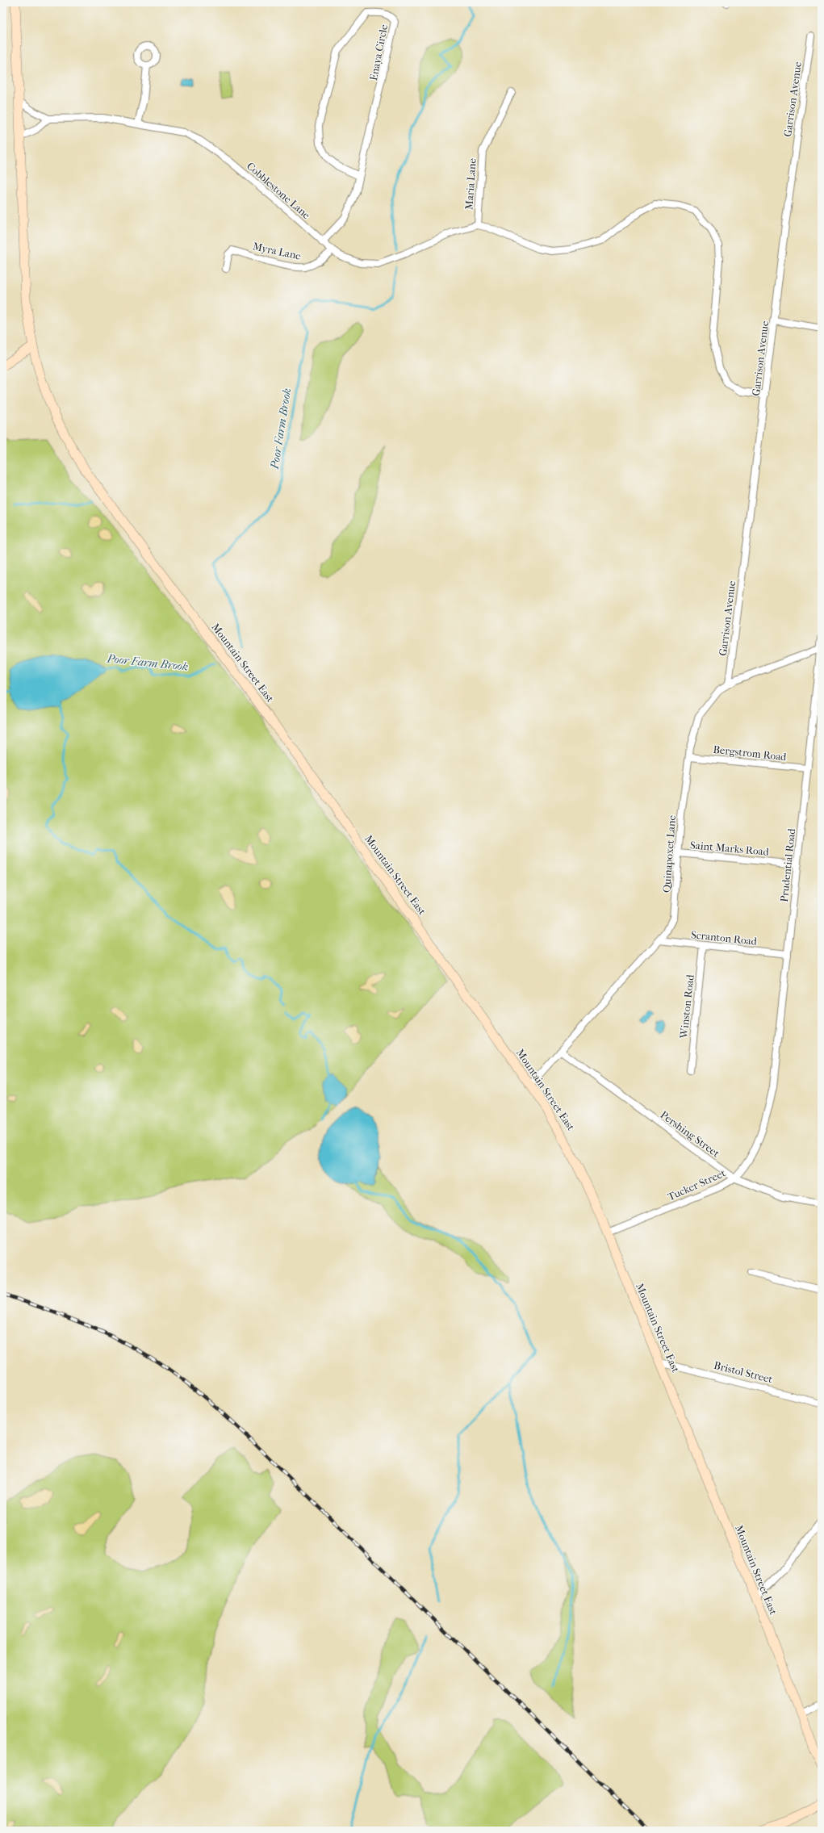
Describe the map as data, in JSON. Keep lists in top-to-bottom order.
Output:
{
  "streets": {
    "main road": ["Mountain Street East"],
    "street": [
      "Enaya Circle",
      "Garrison Avenue",
      "Maria Lane",
      "Cobblestone Lane",
      "Myra Lane",
      "Bergstrom Road",
      "Saint Marks Road",
      "Quinapoxet Lane",
      "Prudential Road",
      "Scranton Road",
      "Winston Road",
      "Pershing Street",
      "Tucker Street",
      "Bristol Street"
    ]
  },
  "crossings": [
    ["Enaya Circle", "Cobblestone Lane"],
    ["Garrison Avenue", "Cobblestone Lane"],
    ["Garrison Avenue", "Quinapoxet Lane"],
    ["Maria Lane", "Cobblestone Lane"],
    ["Cobblestone Lane", "Myra Lane"],
    ["Cobblestone Lane", "Mountain Street East"],
    ["Mountain Street East", "Quinapoxet Lane"],
    ["Mountain Street East", "Tucker Street"],
    ["Mountain Street East", "Bristol Street"],
    ["Bergstrom Road", "Quinapoxet Lane"],
    ["Bergstrom Road", "Prudential Road"],
    ["Saint Marks Road", "Quinapoxet Lane"],
    ["Saint Marks Road", "Prudential Road"],
    ["Quinapoxet Lane", "Prudential Road"],
    ["Quinapoxet Lane", "Scranton Road"],
    ["Quinapoxet Lane", "Pershing Street"],
    ["Prudential Road", "Scranton Road"],
    ["Prudential Road", "Tucker Street"],
    ["Scranton Road", "Winston Road"],
    ["Pershing Street", "Tucker Street"]
  ],
  "water": ["Poor Farm Brook"]
}
